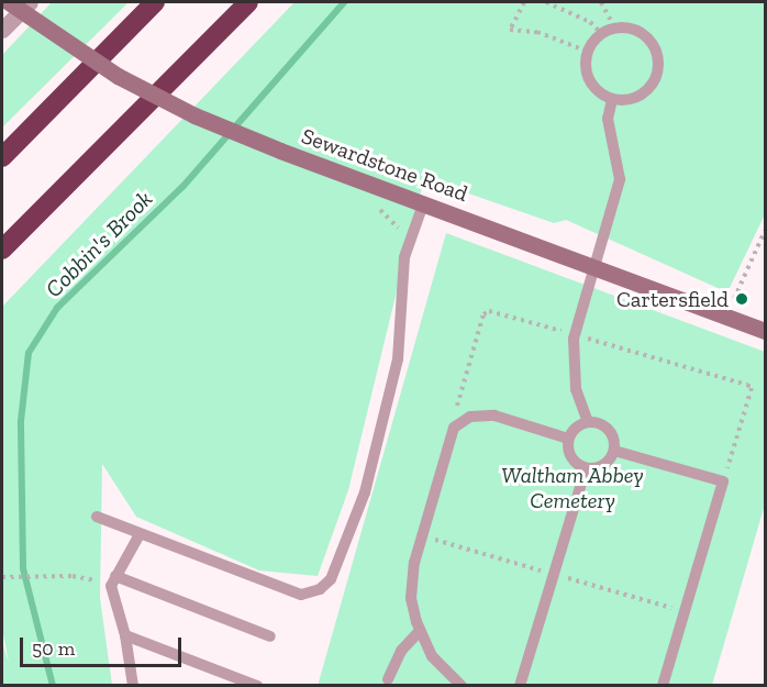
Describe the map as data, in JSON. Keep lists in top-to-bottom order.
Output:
{
  "streets": {
    "street": ["Sewardstone Road"]
  },
  "water": ["Cobbin's Brook"],
  "parks": ["Waltham Abbey Cemetery"],
  "places": ["Cartersfield"],
  "scale_bar": "50 m"
}
